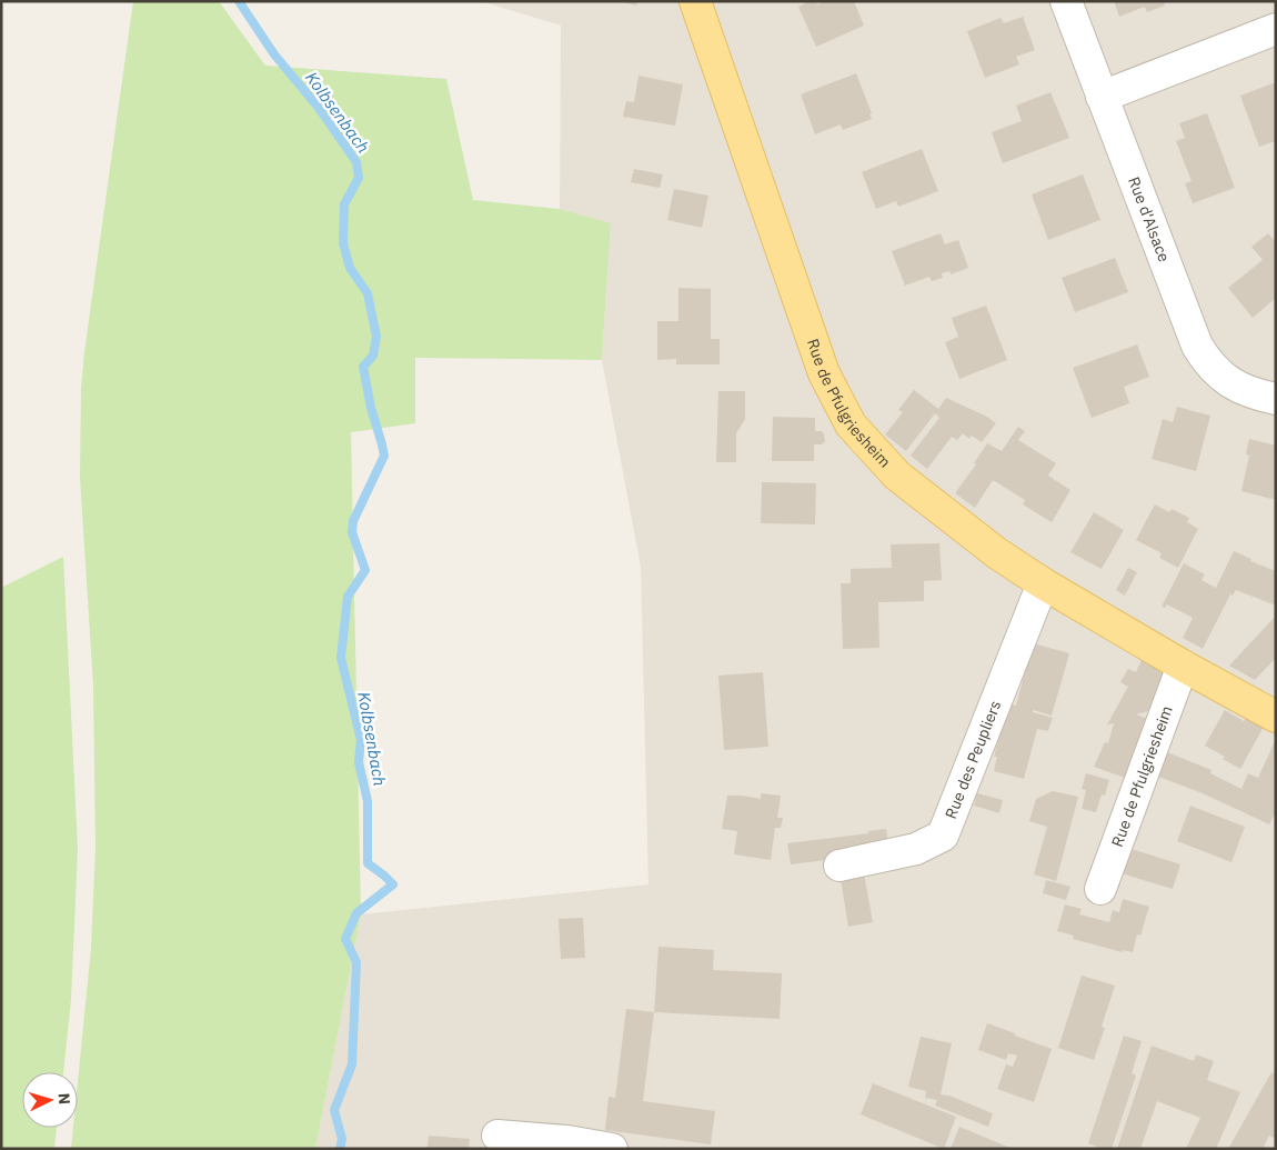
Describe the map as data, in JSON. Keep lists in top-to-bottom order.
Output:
{
  "streets": {
    "main road": ["Rue de Pfulgriesheim"],
    "street": ["Rue d'Alsace", "Rue des Peupliers"]
  },
  "crossings": [
    ["Rue de Pfulgriesheim", "Rue des Peupliers"]
  ],
  "water": ["Kolbsenbach"],
  "north": "right"
}
